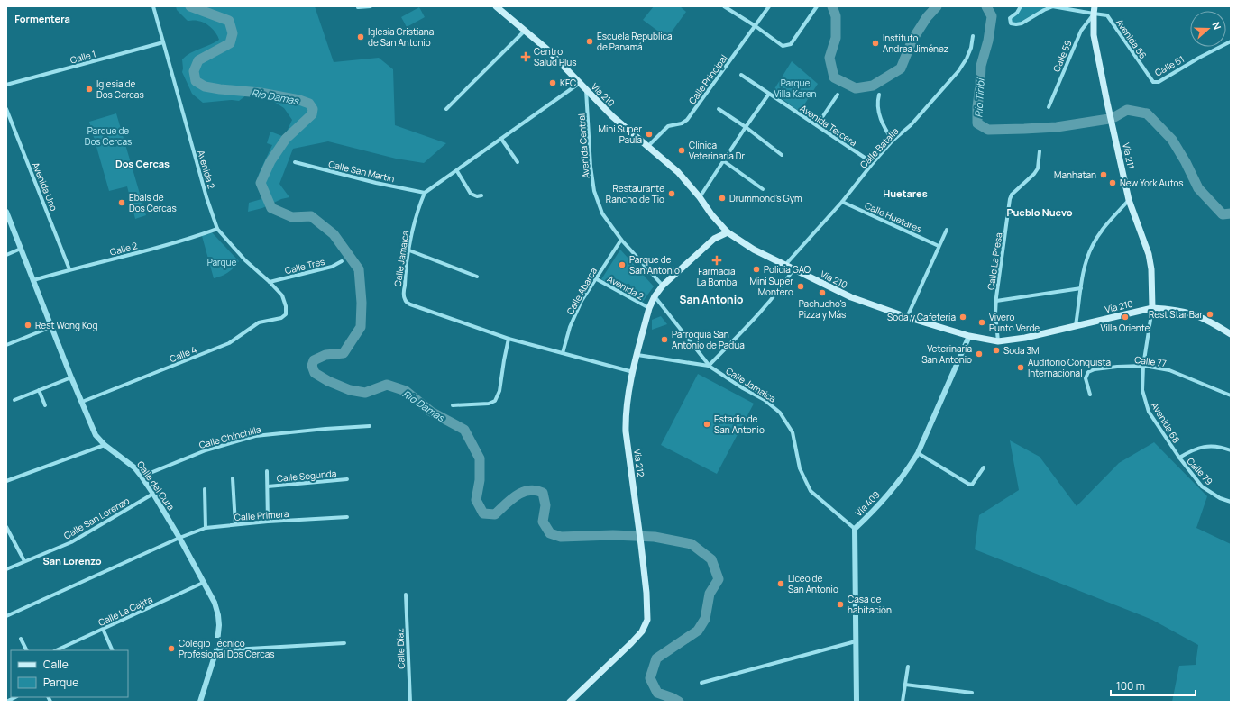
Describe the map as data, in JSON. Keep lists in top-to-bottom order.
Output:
{
  "streets": {
    "main road": ["Vía 210", "Vía 211", "Vía 212"],
    "street": [
      "Avenida 66",
      "Calle 59",
      "Calle 1",
      "Calle 61",
      "Calle Principal",
      "Avenida Tercera",
      "Avenida Central",
      "Calle Batalla",
      "Avenida 2",
      "Calle San Martín",
      "Avenida Uno",
      "Calle Huetares",
      "Calle 2",
      "Calle Jamaica",
      "Calle La Presa",
      "Calle Tres",
      "Calle Abarca",
      "Calle 4",
      "Calle 77",
      "Avenida 68",
      "Calle Chinchilla",
      "Calle 79",
      "Calle Segunda",
      "Calle del Cura",
      "Vía 409",
      "Calle Primera",
      "Calle San Lorenzo",
      "Calle La Cajita",
      "Calle Díaz"
    ]
  },
  "crossings": [
    ["Avenida 66", "Calle 59"],
    ["Avenida 66", "Calle 61"],
    ["Avenida 66", "Vía 211"],
    ["Calle 59", "Vía 211"],
    ["Calle 1", "Avenida 2"],
    ["Calle Principal", "Vía 210"],
    ["Vía 210", "Avenida Central"],
    ["Vía 210", "Calle Batalla"],
    ["Vía 210", "Vía 211"],
    ["Vía 210", "Calle La Presa"],
    ["Vía 210", "Avenida 68"],
    ["Vía 210", "Vía 212"],
    ["Vía 210", "Vía 409"],
    ["Avenida Tercera", "Calle Batalla"],
    ["Avenida Central", "Calle Abarca"],
    ["Avenida Central", "Vía 212"],
    ["Calle Batalla", "Calle Huetares"],
    ["Vía 211", "Avenida 68"],
    ["Avenida 2", "Calle 2"],
    ["Avenida 2", "Calle Tres"],
    ["Avenida 2", "Calle Abarca"],
    ["Avenida 2", "Calle 4"],
    ["Avenida 2", "Vía 212"],
    ["Calle San Martín", "Calle Jamaica"],
    ["Avenida Uno", "Calle 2"],
    ["Calle 2", "Calle del Cura"],
    ["Calle Jamaica", "Calle Abarca"],
    ["Calle Jamaica", "Vía 212"],
    ["Calle Jamaica", "Vía 409"],
    ["Calle 4", "Calle del Cura"],
    ["Calle 77", "Avenida 68"],
    ["Avenida 68", "Calle 79"],
    ["Calle Chinchilla", "Calle del Cura"],
    ["Calle del Cura", "Calle Primera"],
    ["Calle del Cura", "Calle San Lorenzo"],
    ["Calle del Cura", "Calle La Cajita"]
  ],
  "districts": [
    "Formentera",
    "Dos Cercas",
    "Huetares",
    "Pueblo Nuevo",
    "San Antonio",
    "San Lorenzo"
  ],
  "water": ["Río Damas", "Río Tiribí"],
  "parks": ["Parque Villa Karen", "Parque de Dos Cercas", "Parque"],
  "places": {
    "other": [
      "Iglesia Cristiana de San Antonio",
      "Escuela Republica de Panamá",
      "Instituto Andrea Jiménez",
      "KFC",
      "Iglesia de Dos Cercas",
      "Mini Super Paula",
      "Clínica Veterinaria Dr.",
      "Manhatan",
      "New York Autos",
      "Restaurante Rancho de Tio",
      "Drummond's Gym",
      "Ebais de Dos Cercas",
      "Parque de San Antonio",
      "Policia GAO",
      "Mini Super Montero",
      "Pachucho's Pizza y Más",
      "Rest Star Bar",
      "Soda y Cafetería",
      "Villa Oriente",
      "Vivero Punto Verde",
      "Rest Wong Kog",
      "Parroquia San Antonio de Padua",
      "Soda 3M",
      "Veterinaria San Antonio",
      "Auditorio Conquista Internacional",
      "Estadio de San Antonio",
      "Liceo de San Antonio",
      "Casa de habitación",
      "Colegio Técnico Profesional Dos Cercas"
    ],
    "health": ["Centro Salud Plus", "Farmacia La Bomba"]
  },
  "legend": ["Calle", "Parque"],
  "scale_bar": "100 m",
  "north": "right"
}
